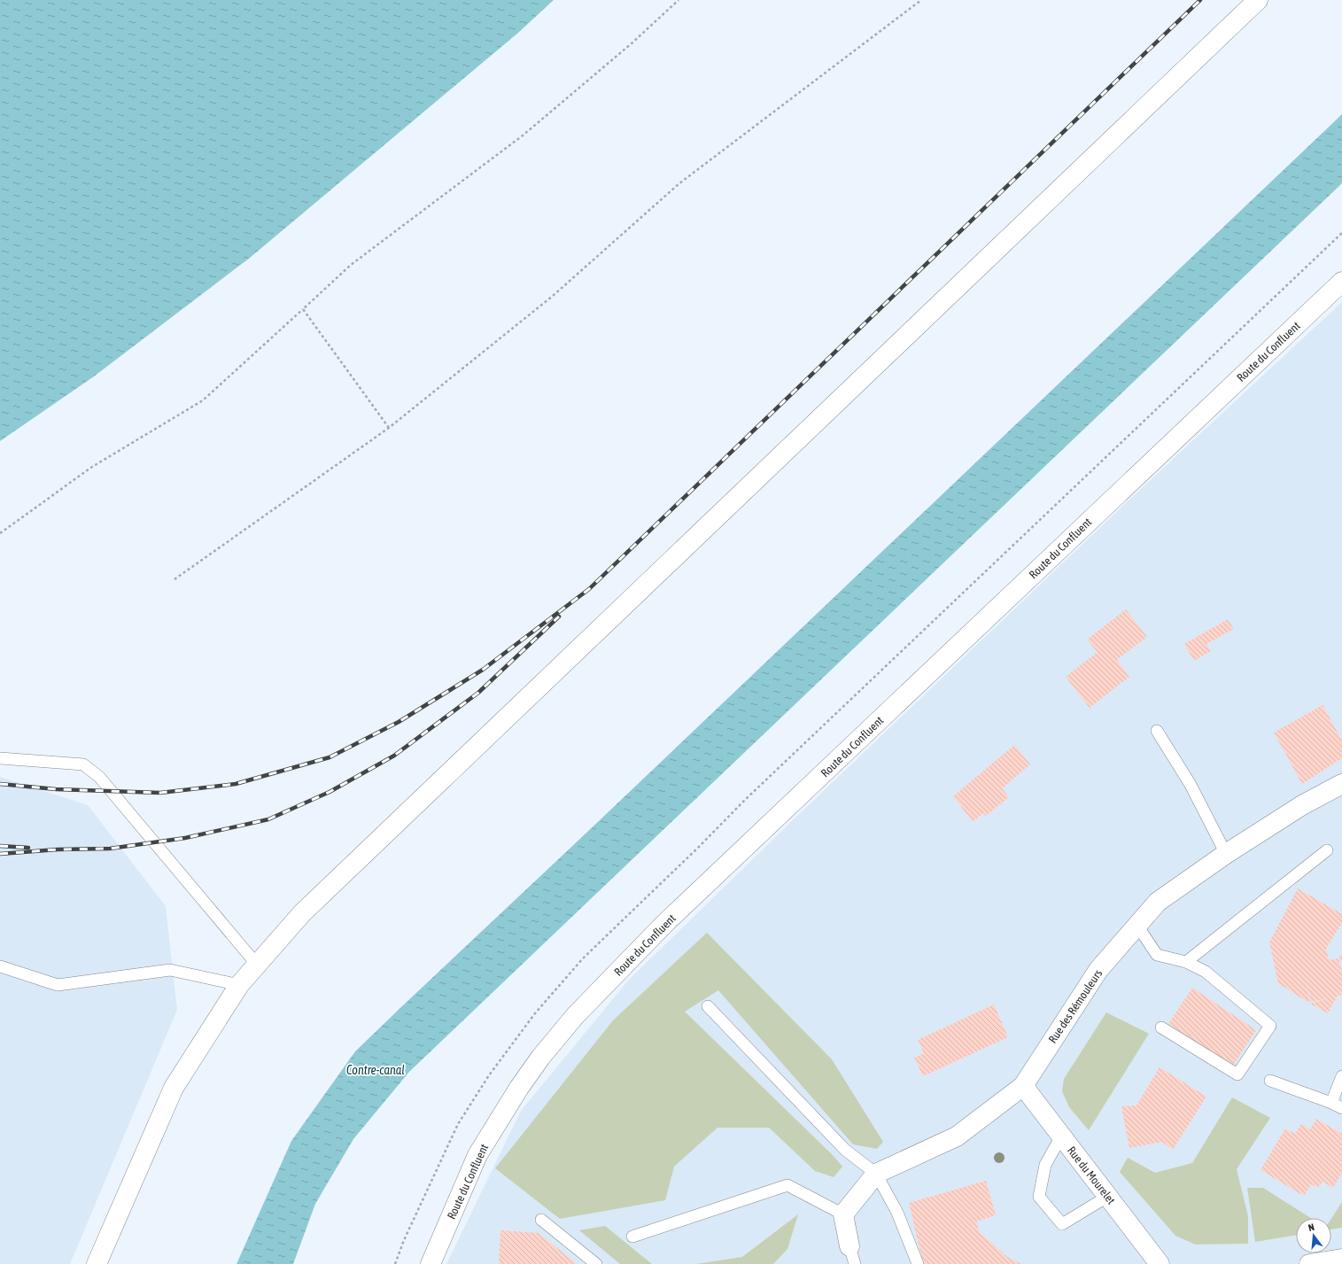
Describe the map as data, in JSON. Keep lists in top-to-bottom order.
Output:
{
  "streets": {
    "street": ["Route du Confluent", "Rue des Rémouleurs", "Rue du Mourelet"]
  },
  "crossings": [
    ["Rue des Rémouleurs", "Rue du Mourelet"]
  ],
  "water": ["Contre-canal"],
  "north": "top"
}
